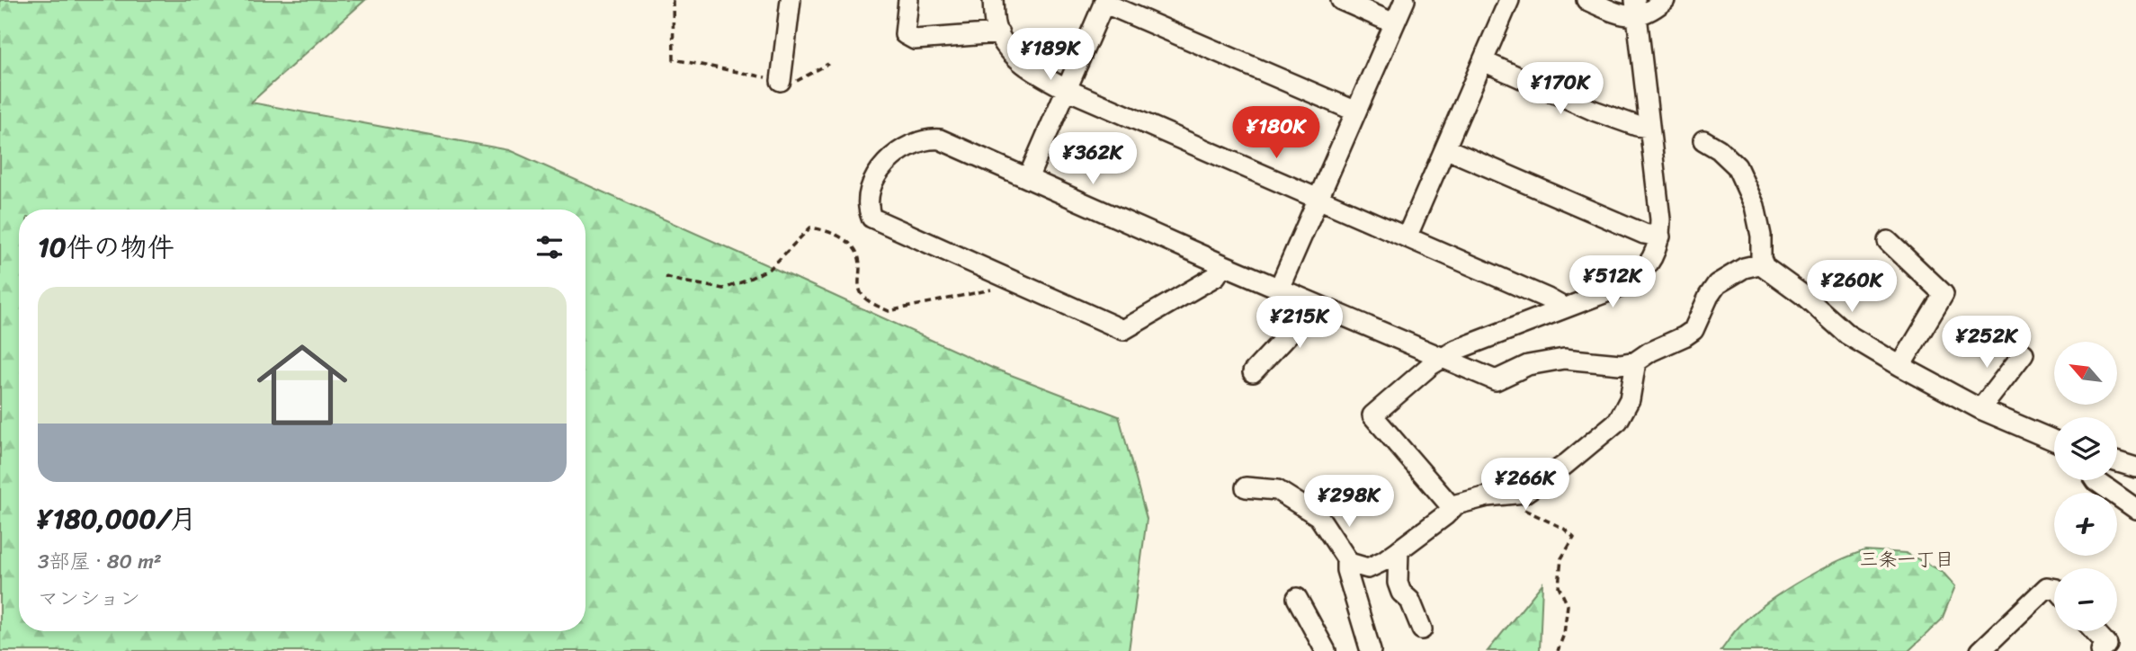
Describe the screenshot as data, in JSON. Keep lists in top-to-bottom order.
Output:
{
  "districts": ["三条一丁目"],
  "north": "top left",
  "page": {
    "price": [
      "¥189K",
      "¥170K",
      "¥180K",
      "¥362K",
      "¥512K",
      "¥260K",
      "¥215K",
      "¥252K",
      "¥266K",
      "¥298K"
    ],
    "heading": "10件の物件",
    "list": [
      {
        "name": "¥180,000/月",
        "note": "3部屋 · 80 m² · マンション"
      }
    ],
    "map_buttons": ["+", "−"]
  }
}
